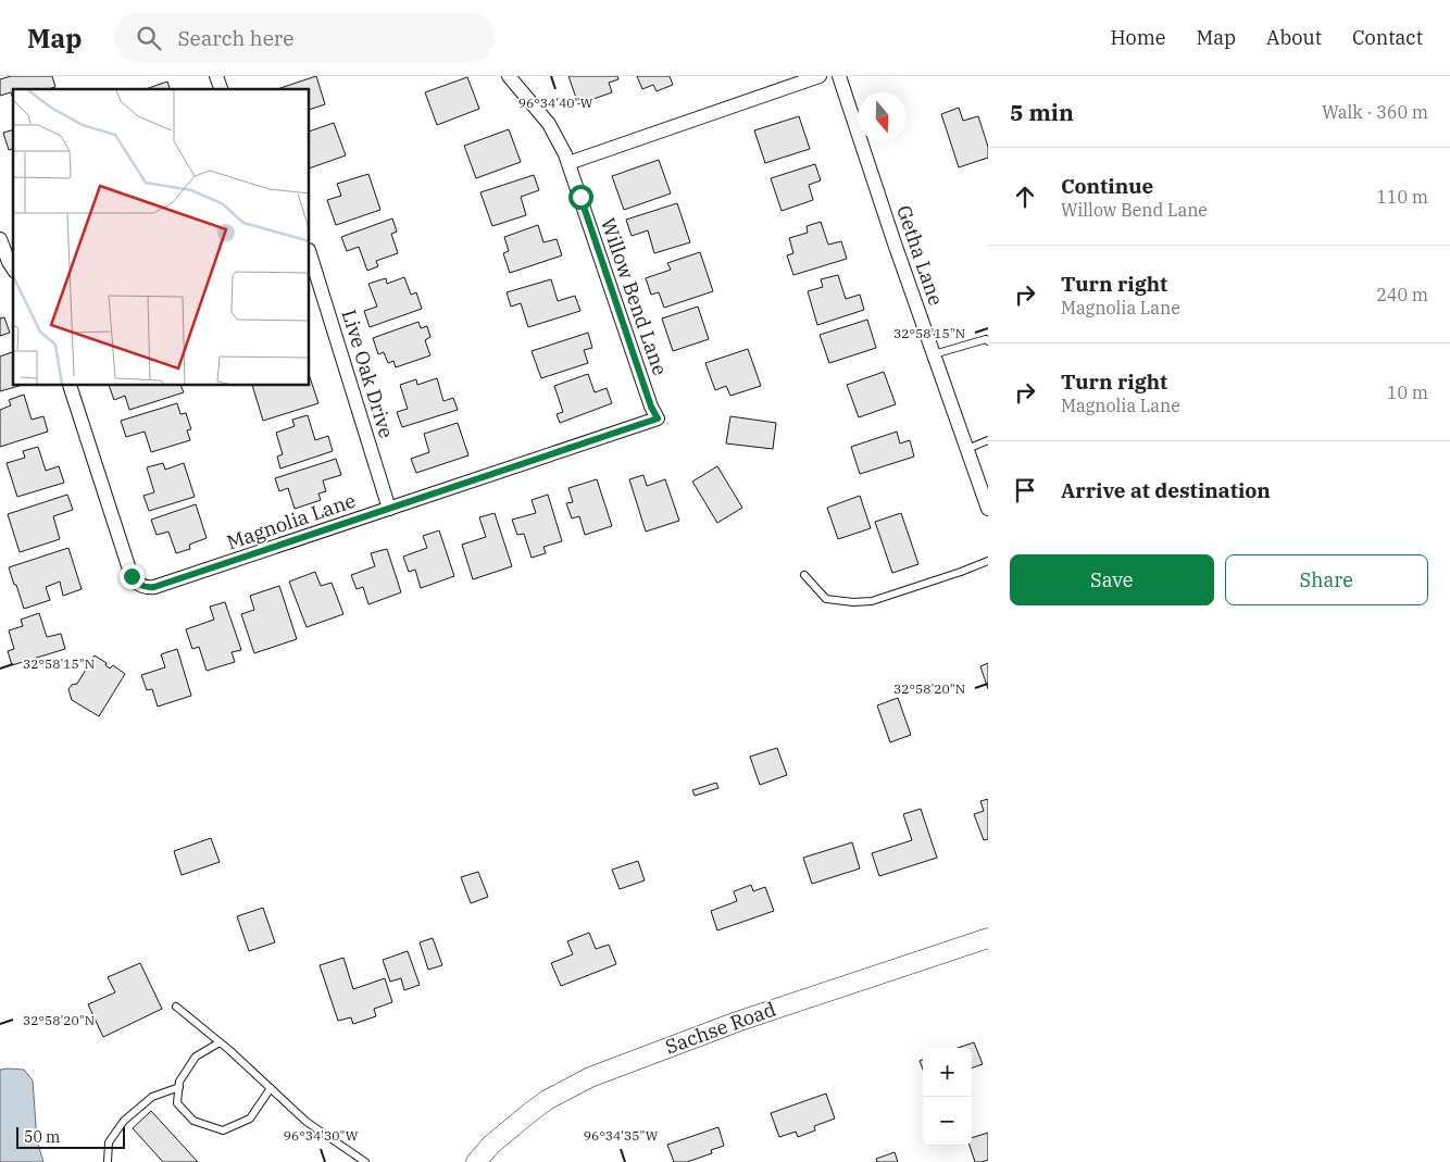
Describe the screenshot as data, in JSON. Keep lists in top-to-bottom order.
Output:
{
  "streets": {
    "main road": ["Sachse Road"],
    "street": [
      "Getha Lane",
      "Willow Bend Lane",
      "Live Oak Drive",
      "Magnolia Lane"
    ]
  },
  "crossings": [
    ["Willow Bend Lane", "Magnolia Lane"],
    ["Live Oak Drive", "Magnolia Lane"]
  ],
  "scale_bar": "50 m",
  "north": "bottom",
  "page": {
    "header": "Map",
    "search": "Search here",
    "nav": [
      "Home",
      "Map",
      "About",
      "Contact"
    ],
    "heading": ["5 min", "Walk · 360 m"],
    "list": [
      ["Continue", "Willow Bend Lane", "110 m"],
      ["Turn right", "Magnolia Lane", "240 m"],
      ["Turn right", "Magnolia Lane", "10 m"],
      "Arrive at destination"
    ],
    "buttons": ["Save", "Share"],
    "map_buttons": ["+", "−"],
    "scale": "50 m"
  },
  "coordinates": [
    "96°34'40\"W",
    "32°58'15\"N",
    "32°58'20\"N",
    "96°34'30\"W",
    "96°34'35\"W"
  ]
}
